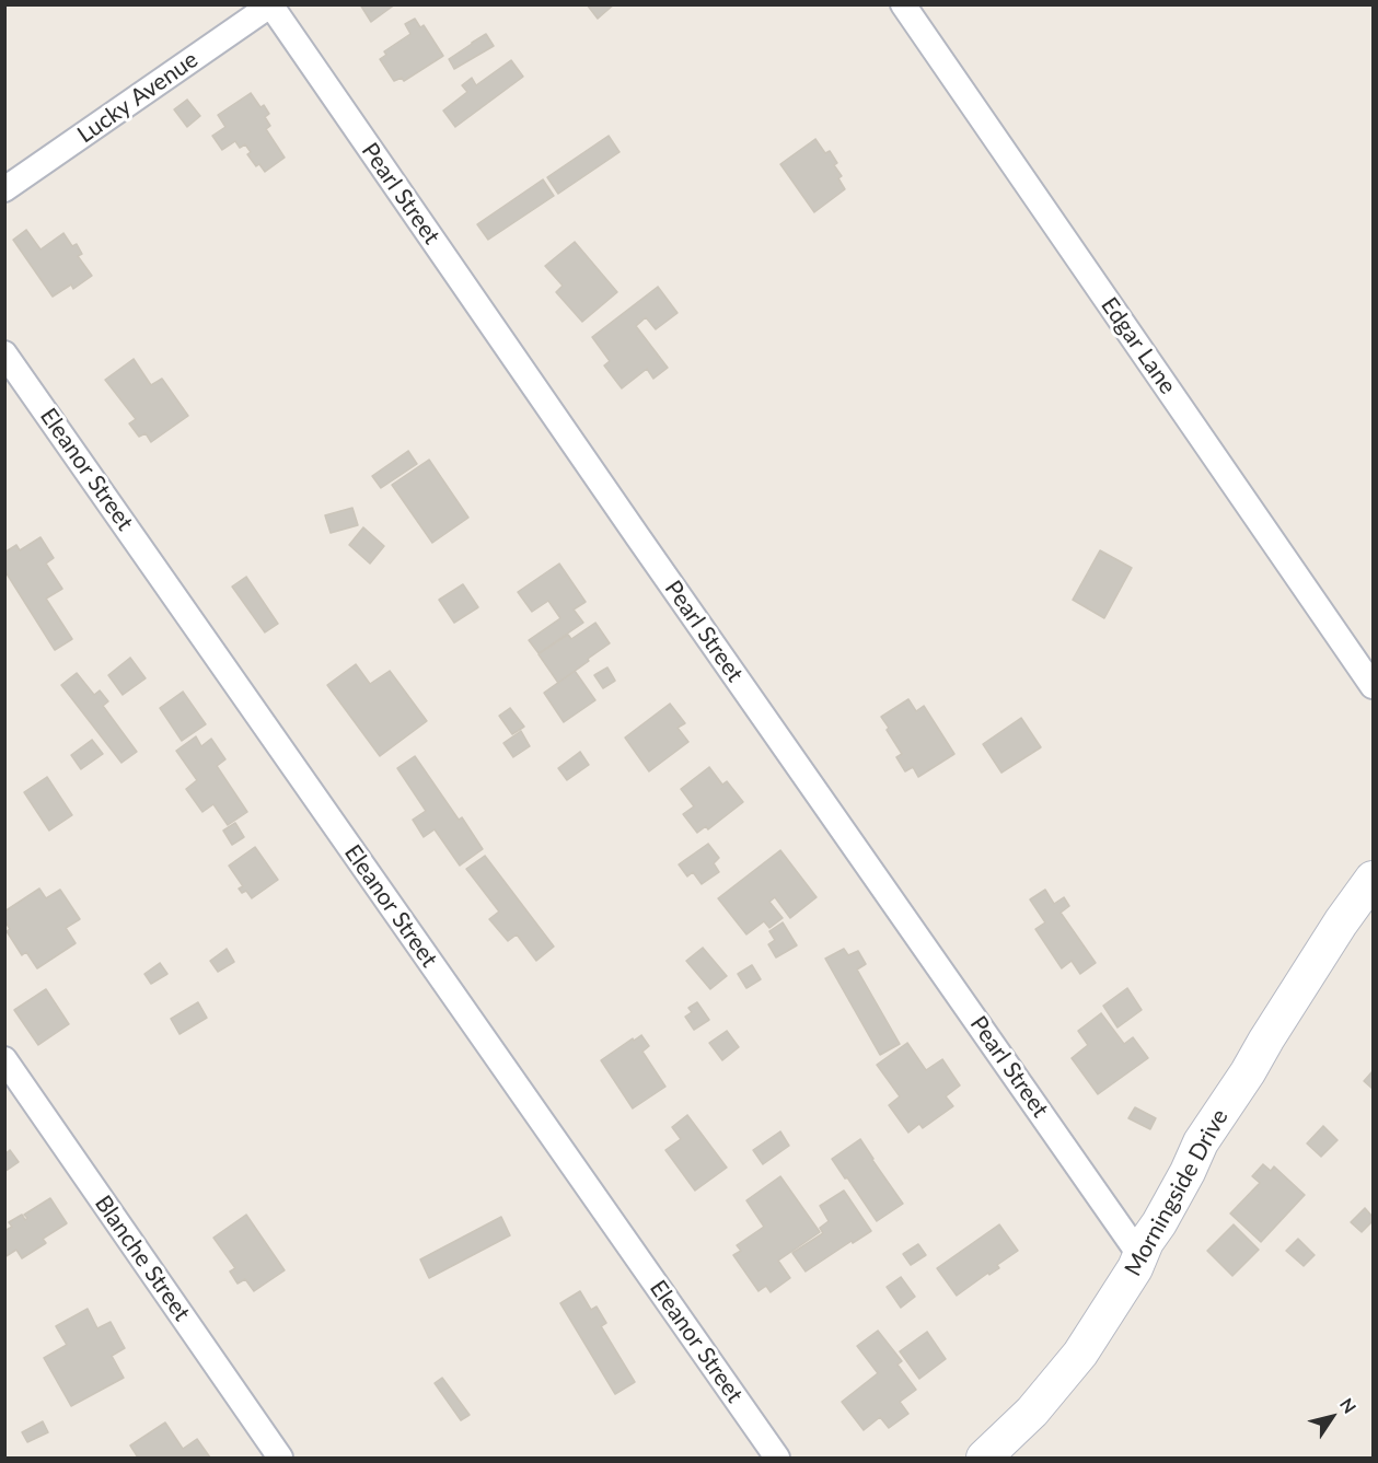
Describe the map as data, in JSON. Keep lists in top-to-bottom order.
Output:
{
  "streets": {
    "street": [
      "Lucky Avenue",
      "Pearl Street",
      "Edgar Lane",
      "Eleanor Street",
      "Morningside Drive",
      "Blanche Street"
    ]
  },
  "crossings": [
    ["Lucky Avenue", "Pearl Street"],
    ["Pearl Street", "Morningside Drive"]
  ],
  "north": "top right"
}
